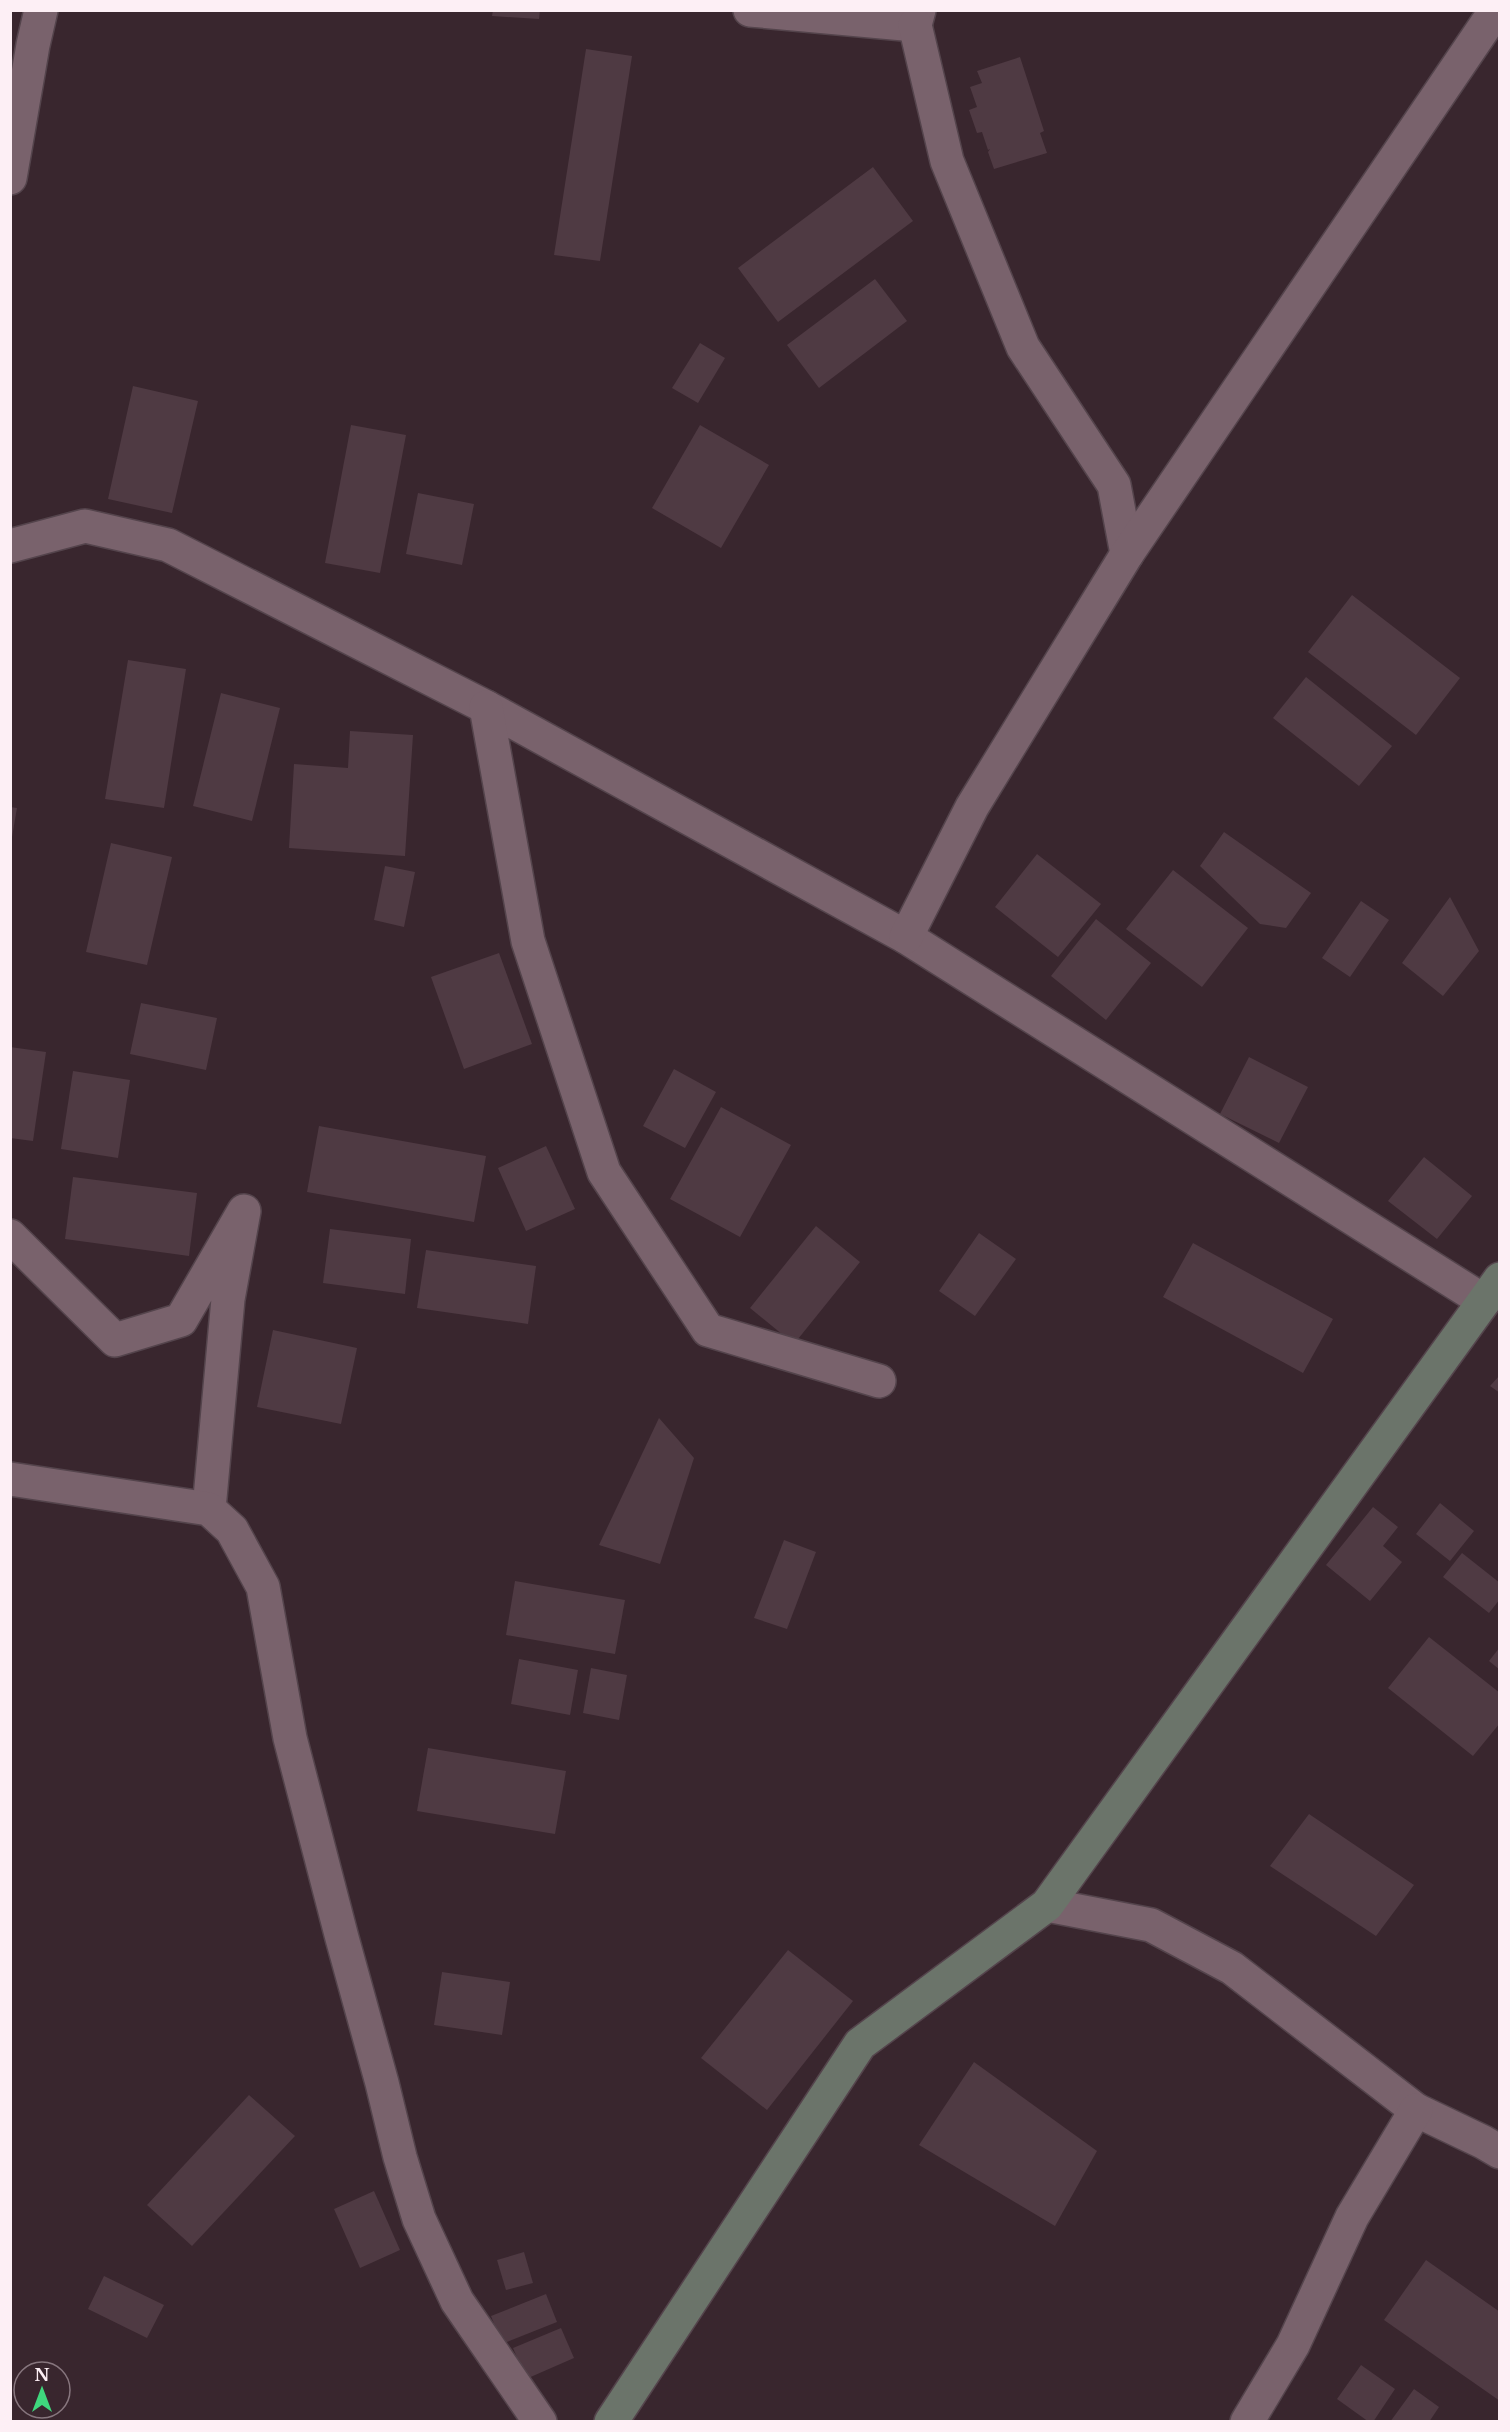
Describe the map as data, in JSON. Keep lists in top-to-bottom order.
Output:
{
  "north": "top"
}
